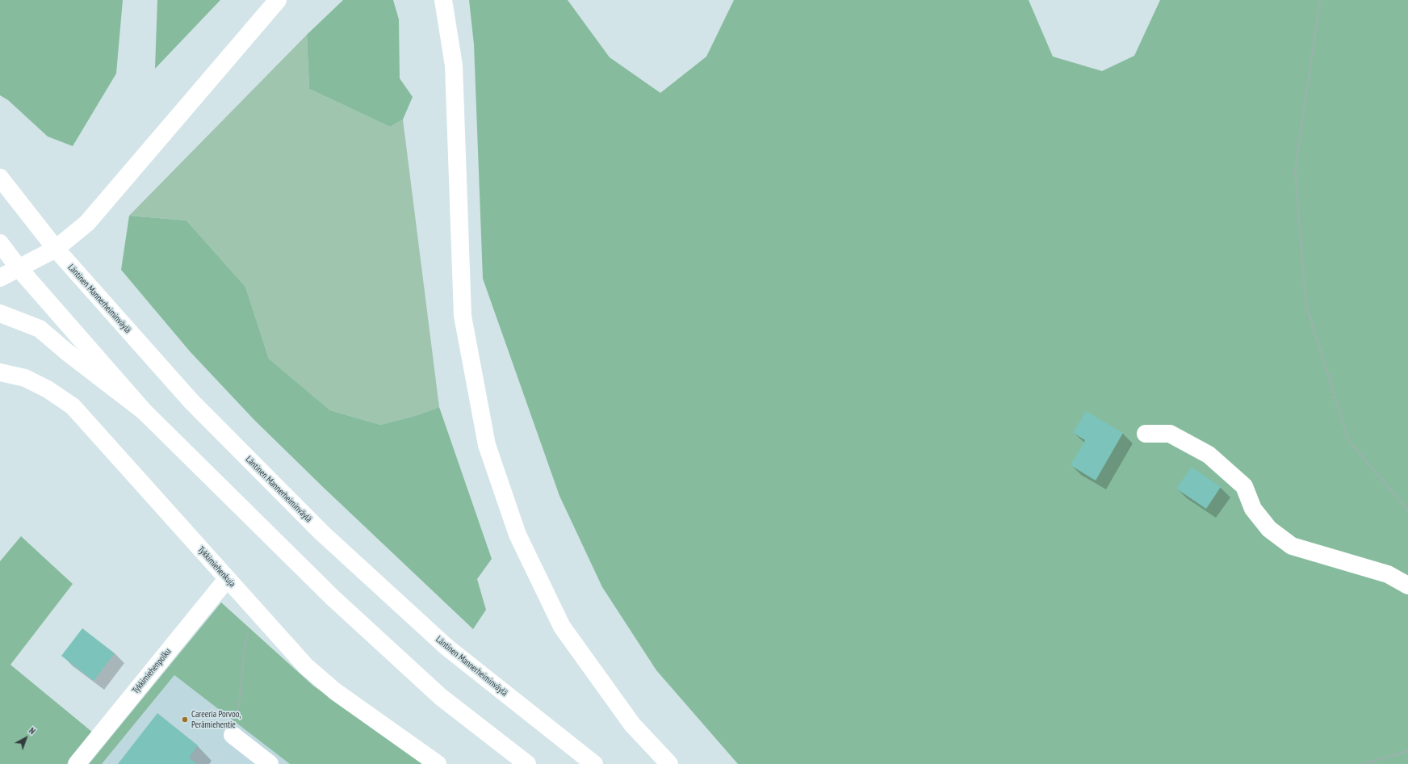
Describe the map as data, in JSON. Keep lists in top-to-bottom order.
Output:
{
  "streets": {
    "main road": ["Läntinen Mannerheiminväylä", "Tykkimiehenkuja", "Tykkimiehenpolku"]
  },
  "crossings": [
    ["Tykkimiehenkuja", "Tykkimiehenpolku"]
  ],
  "places": ["Careeria Porvoo, Perämiehentie"],
  "north": "top right"
}
